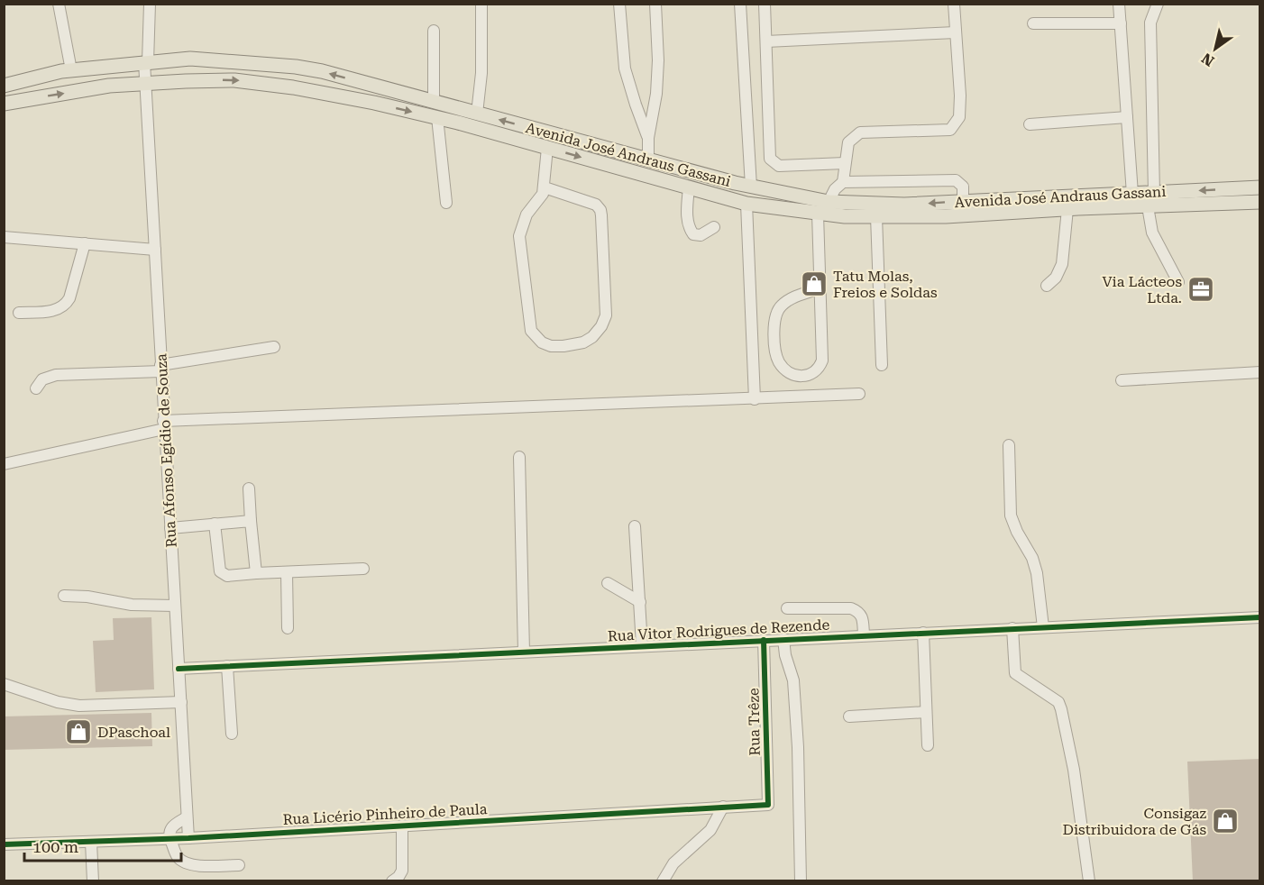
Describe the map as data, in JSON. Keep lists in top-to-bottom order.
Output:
{
  "streets": {
    "main road": ["Avenida José Andraus Gassani"],
    "street": [
      "Rua Afonso Egídio de Souza",
      "Rua Vitor Rodrigues de Rezende",
      "Rua Trêze",
      "Rua Licério Pinheiro de Paula"
    ]
  },
  "crossings": [
    ["Avenida José Andraus Gassani", "Rua Afonso Egídio de Souza"],
    ["Rua Afonso Egídio de Souza", "Rua Vitor Rodrigues de Rezende"],
    ["Rua Afonso Egídio de Souza", "Rua Licério Pinheiro de Paula"],
    ["Rua Vitor Rodrigues de Rezende", "Rua Trêze"],
    ["Rua Trêze", "Rua Licério Pinheiro de Paula"]
  ],
  "places": {
    "shop": ["Tatu Molas, Freios e Soldas", "DPaschoal", "Consigaz Distribuidora de Gás"],
    "office": ["Via Lácteos Ltda."]
  },
  "scale_bar": "100 m",
  "north": "bottom left"
}
